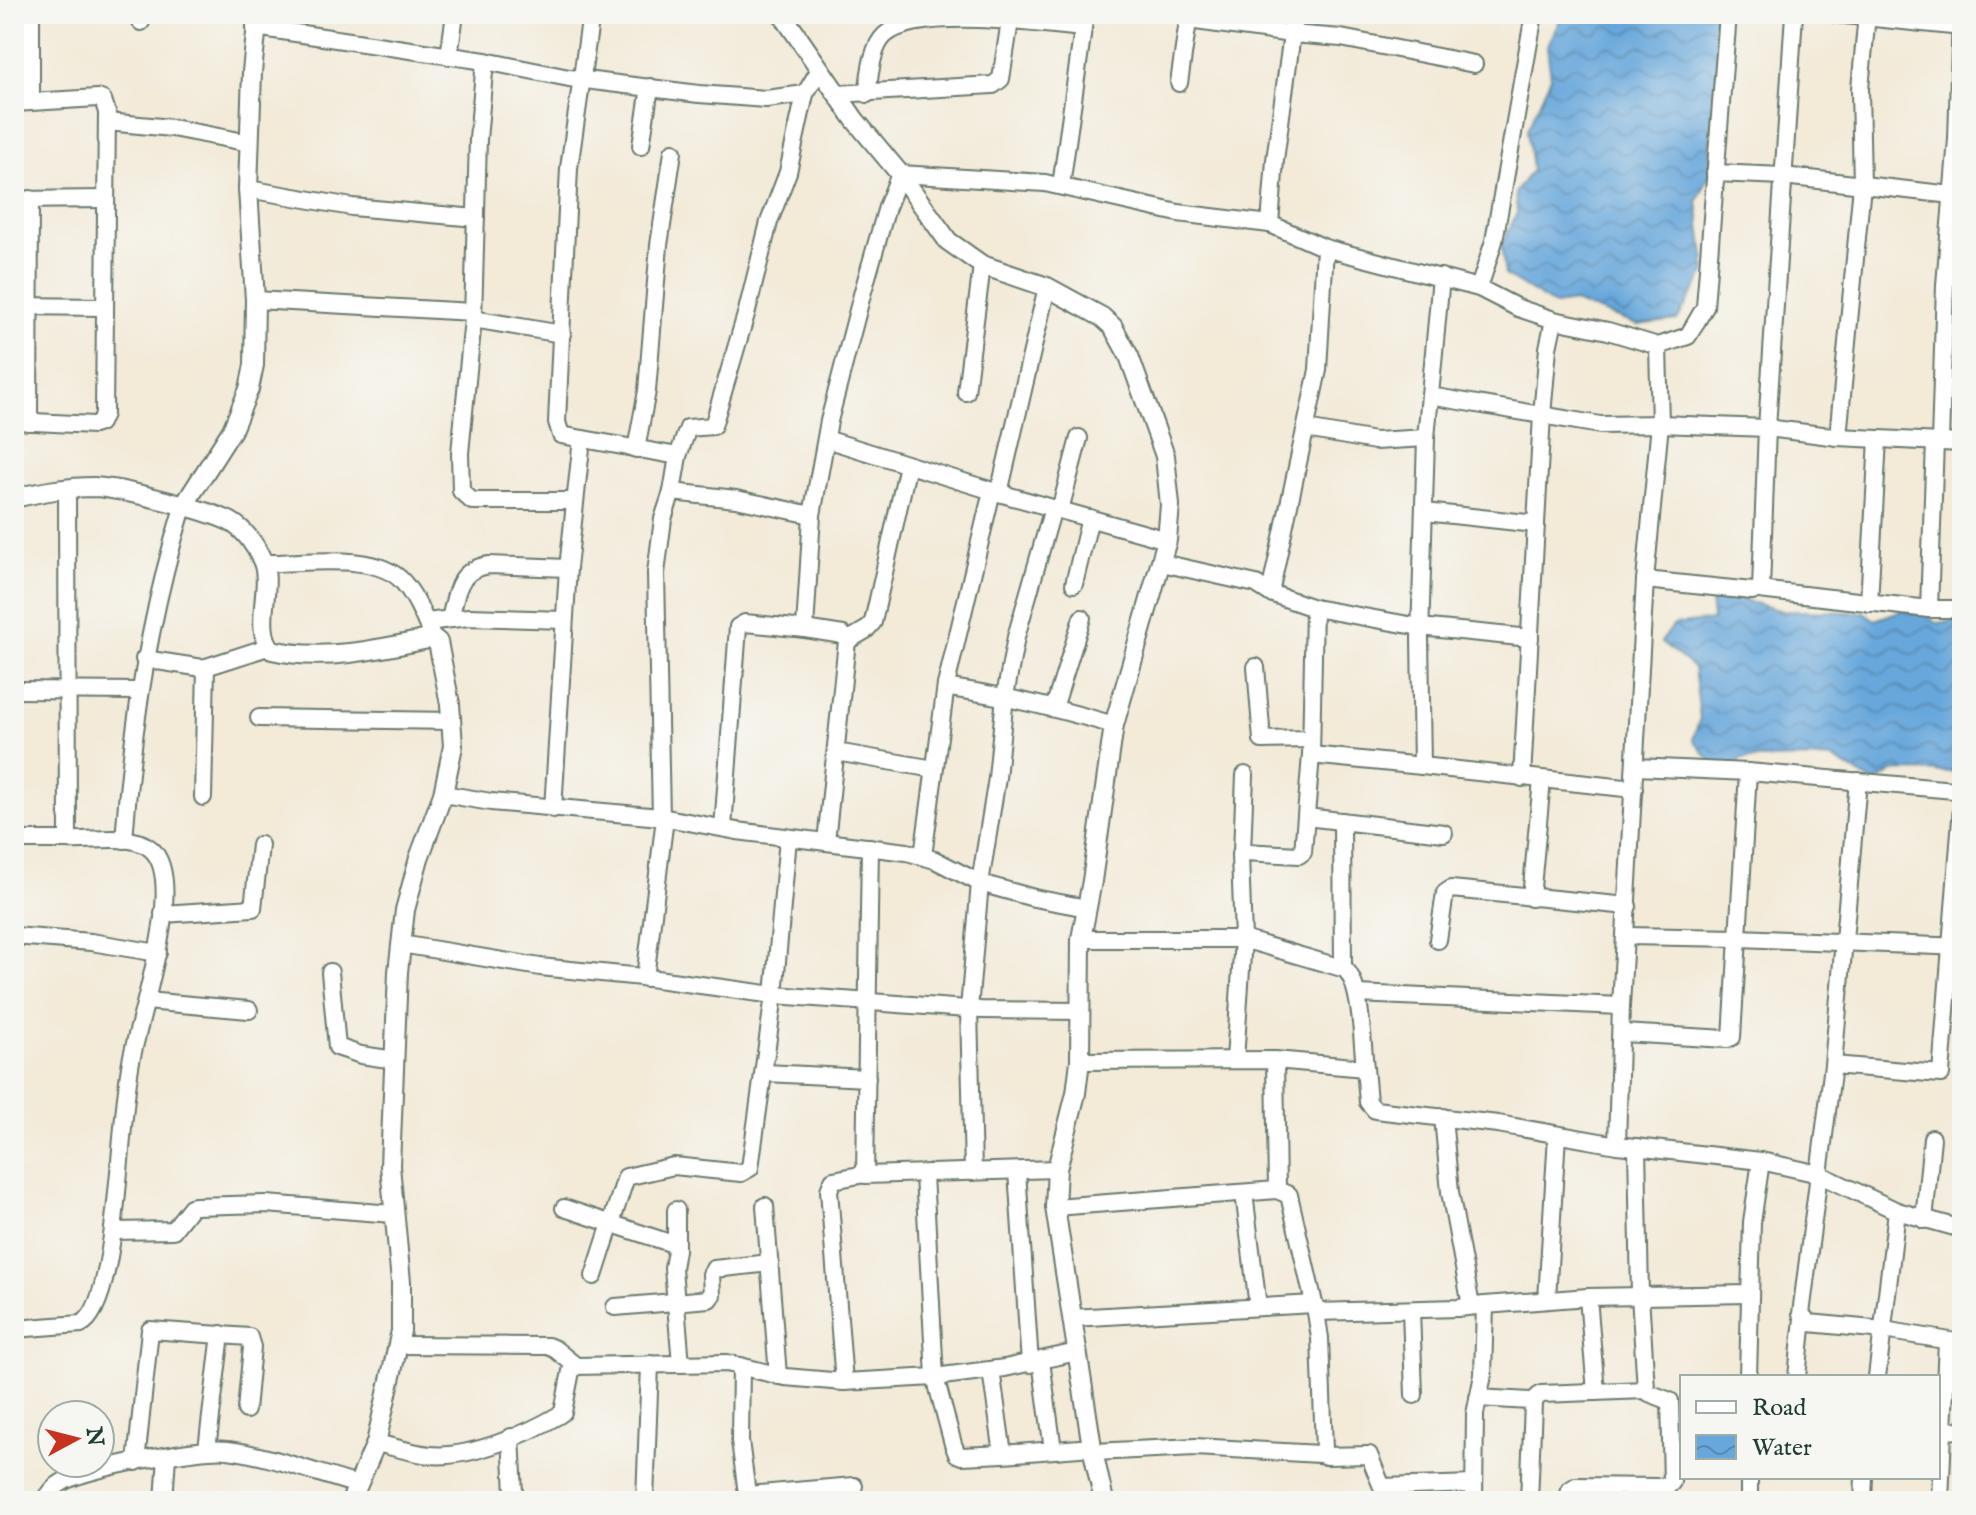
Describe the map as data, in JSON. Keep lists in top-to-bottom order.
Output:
{
  "legend": ["Road", "Water"],
  "north": "right"
}
